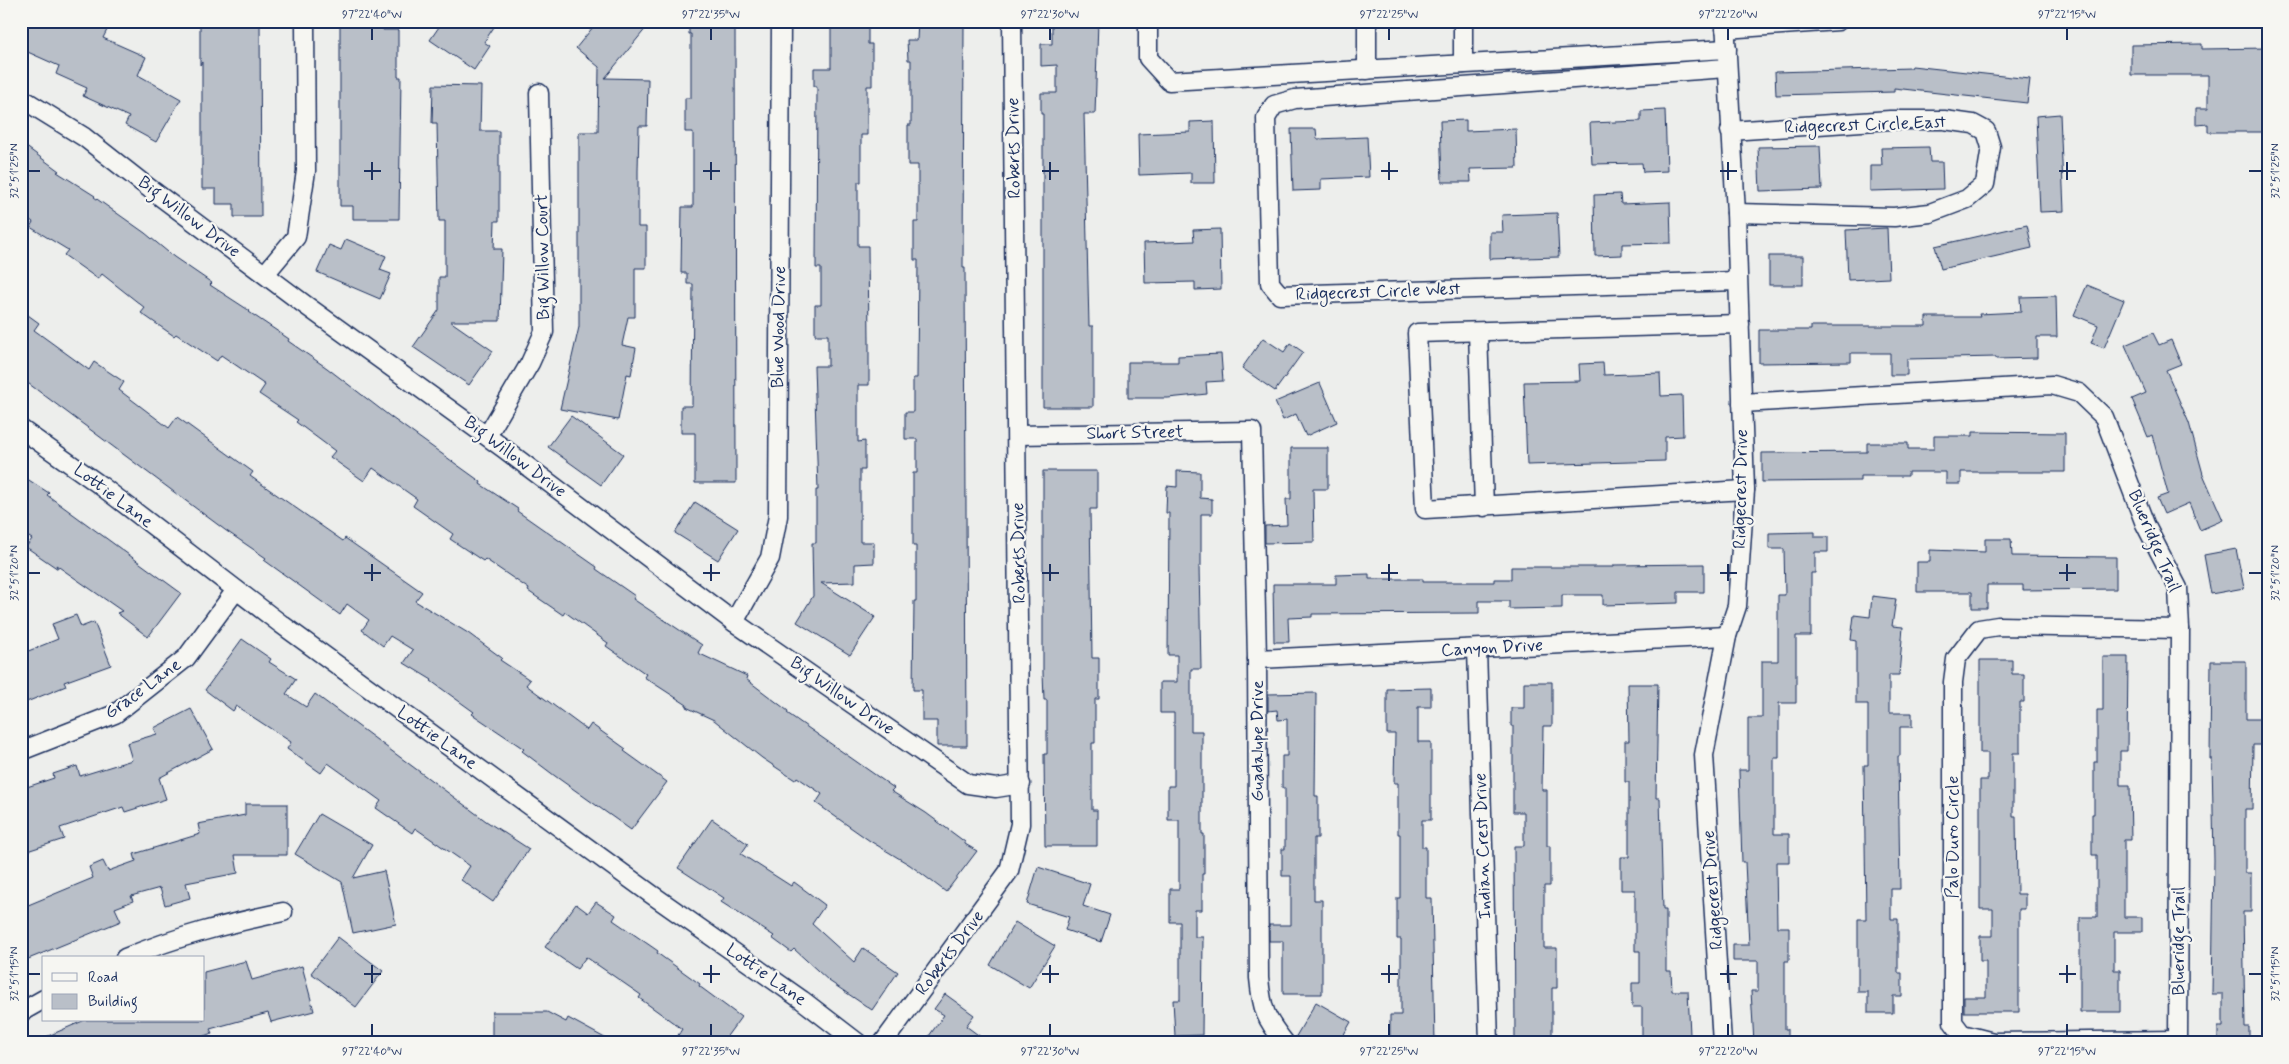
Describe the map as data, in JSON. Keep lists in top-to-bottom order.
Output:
{
  "streets": {
    "street": [
      "Ridgecrest Circle East",
      "Roberts Drive",
      "Big Willow Drive",
      "Big Willow Court",
      "Ridgecrest Circle West",
      "Blue Wood Drive",
      "Short Street",
      "Ridgecrest Drive",
      "Lottie Lane",
      "Blueridge Trail",
      "Canyon Drive",
      "Grace Lane",
      "Guadalupe Drive",
      "Palo Duro Circle",
      "Indian Crest Drive"
    ]
  },
  "crossings": [
    ["Ridgecrest Circle East", "Ridgecrest Drive"],
    ["Roberts Drive", "Big Willow Drive"],
    ["Roberts Drive", "Short Street"],
    ["Big Willow Drive", "Big Willow Court"],
    ["Big Willow Drive", "Blue Wood Drive"],
    ["Ridgecrest Circle West", "Ridgecrest Drive"],
    ["Short Street", "Guadalupe Drive"],
    ["Ridgecrest Drive", "Blueridge Trail"],
    ["Ridgecrest Drive", "Canyon Drive"],
    ["Lottie Lane", "Grace Lane"],
    ["Blueridge Trail", "Palo Duro Circle"],
    ["Canyon Drive", "Guadalupe Drive"],
    ["Canyon Drive", "Indian Crest Drive"]
  ],
  "legend": ["Road", "Building"],
  "coordinates": [
    "97°22'40\"W",
    "97°22'35\"W",
    "97°22'30\"W",
    "97°22'25\"W",
    "97°22'20\"W",
    "97°22'15\"W",
    "32°51'25\"N",
    "32°51'20\"N",
    "32°51'15\"N"
  ]
}
